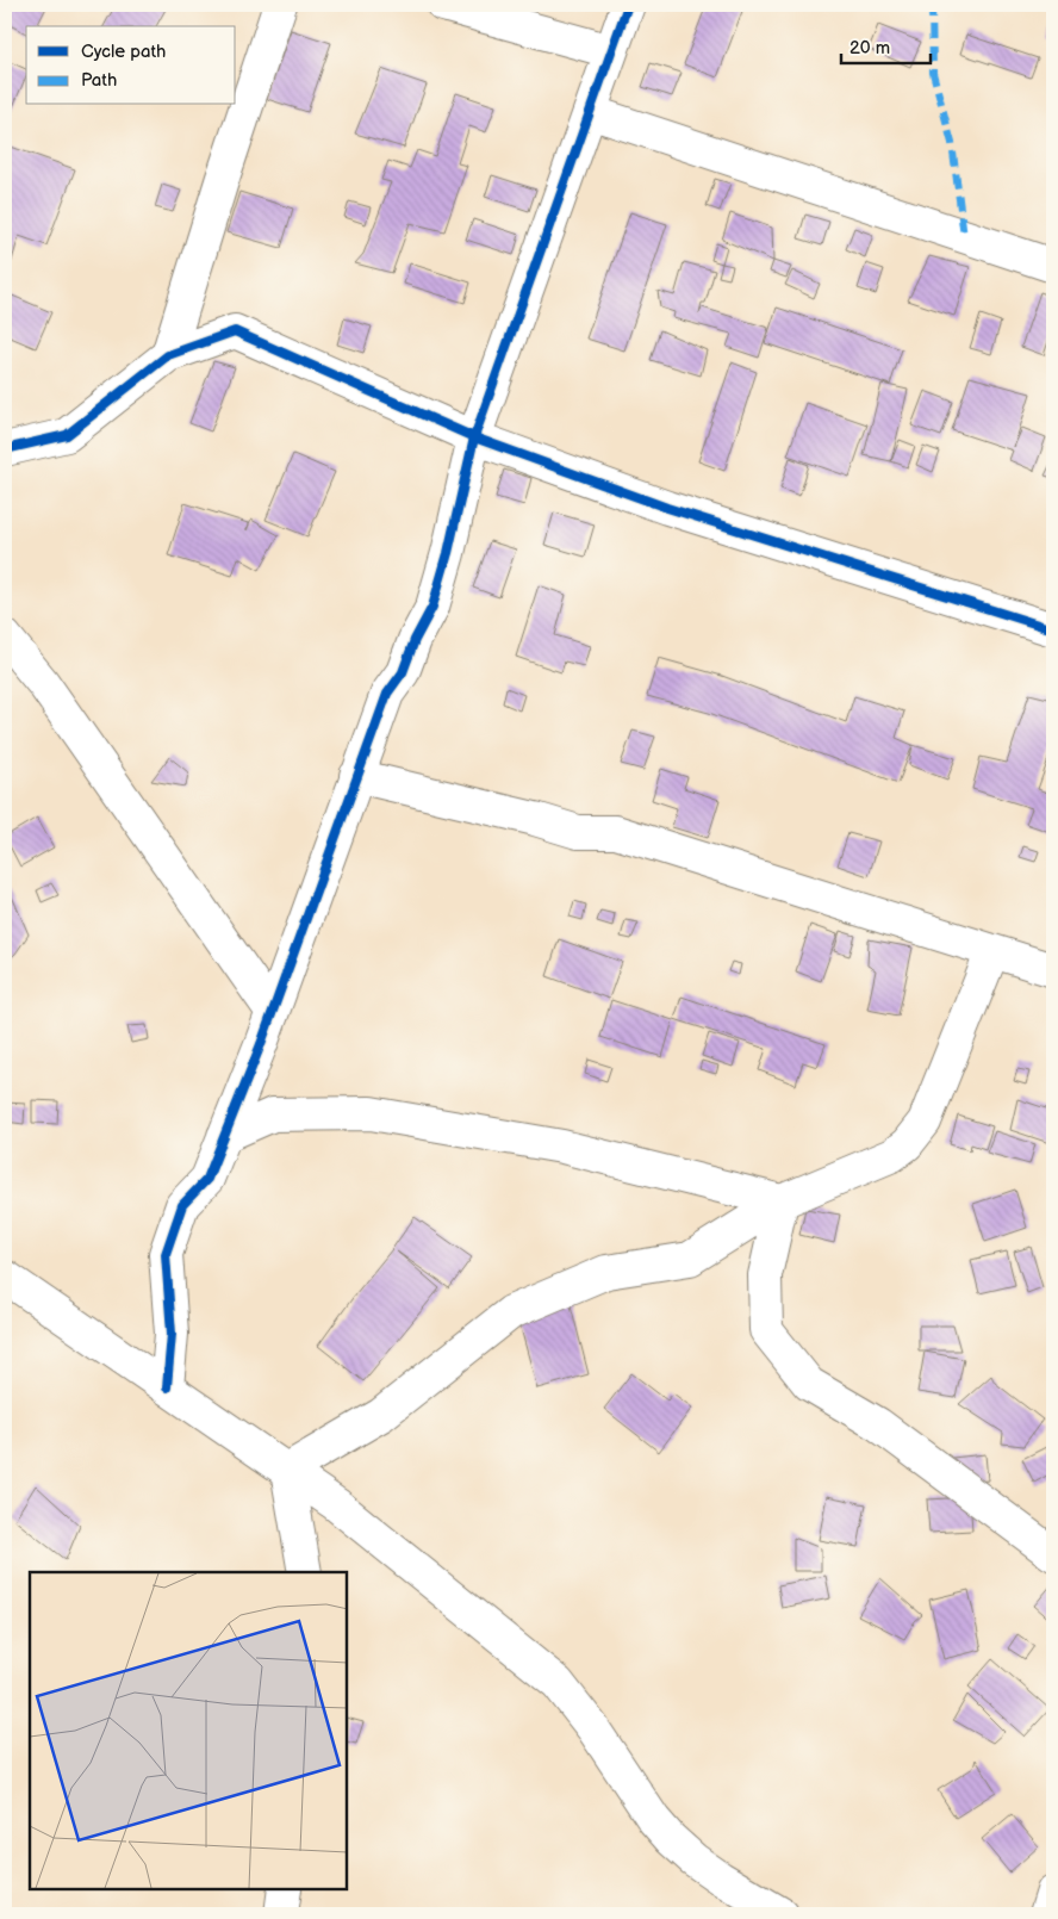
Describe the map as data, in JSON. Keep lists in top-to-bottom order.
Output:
{
  "legend": ["Cycle path", "Path"],
  "scale_bar": "20 m"
}
